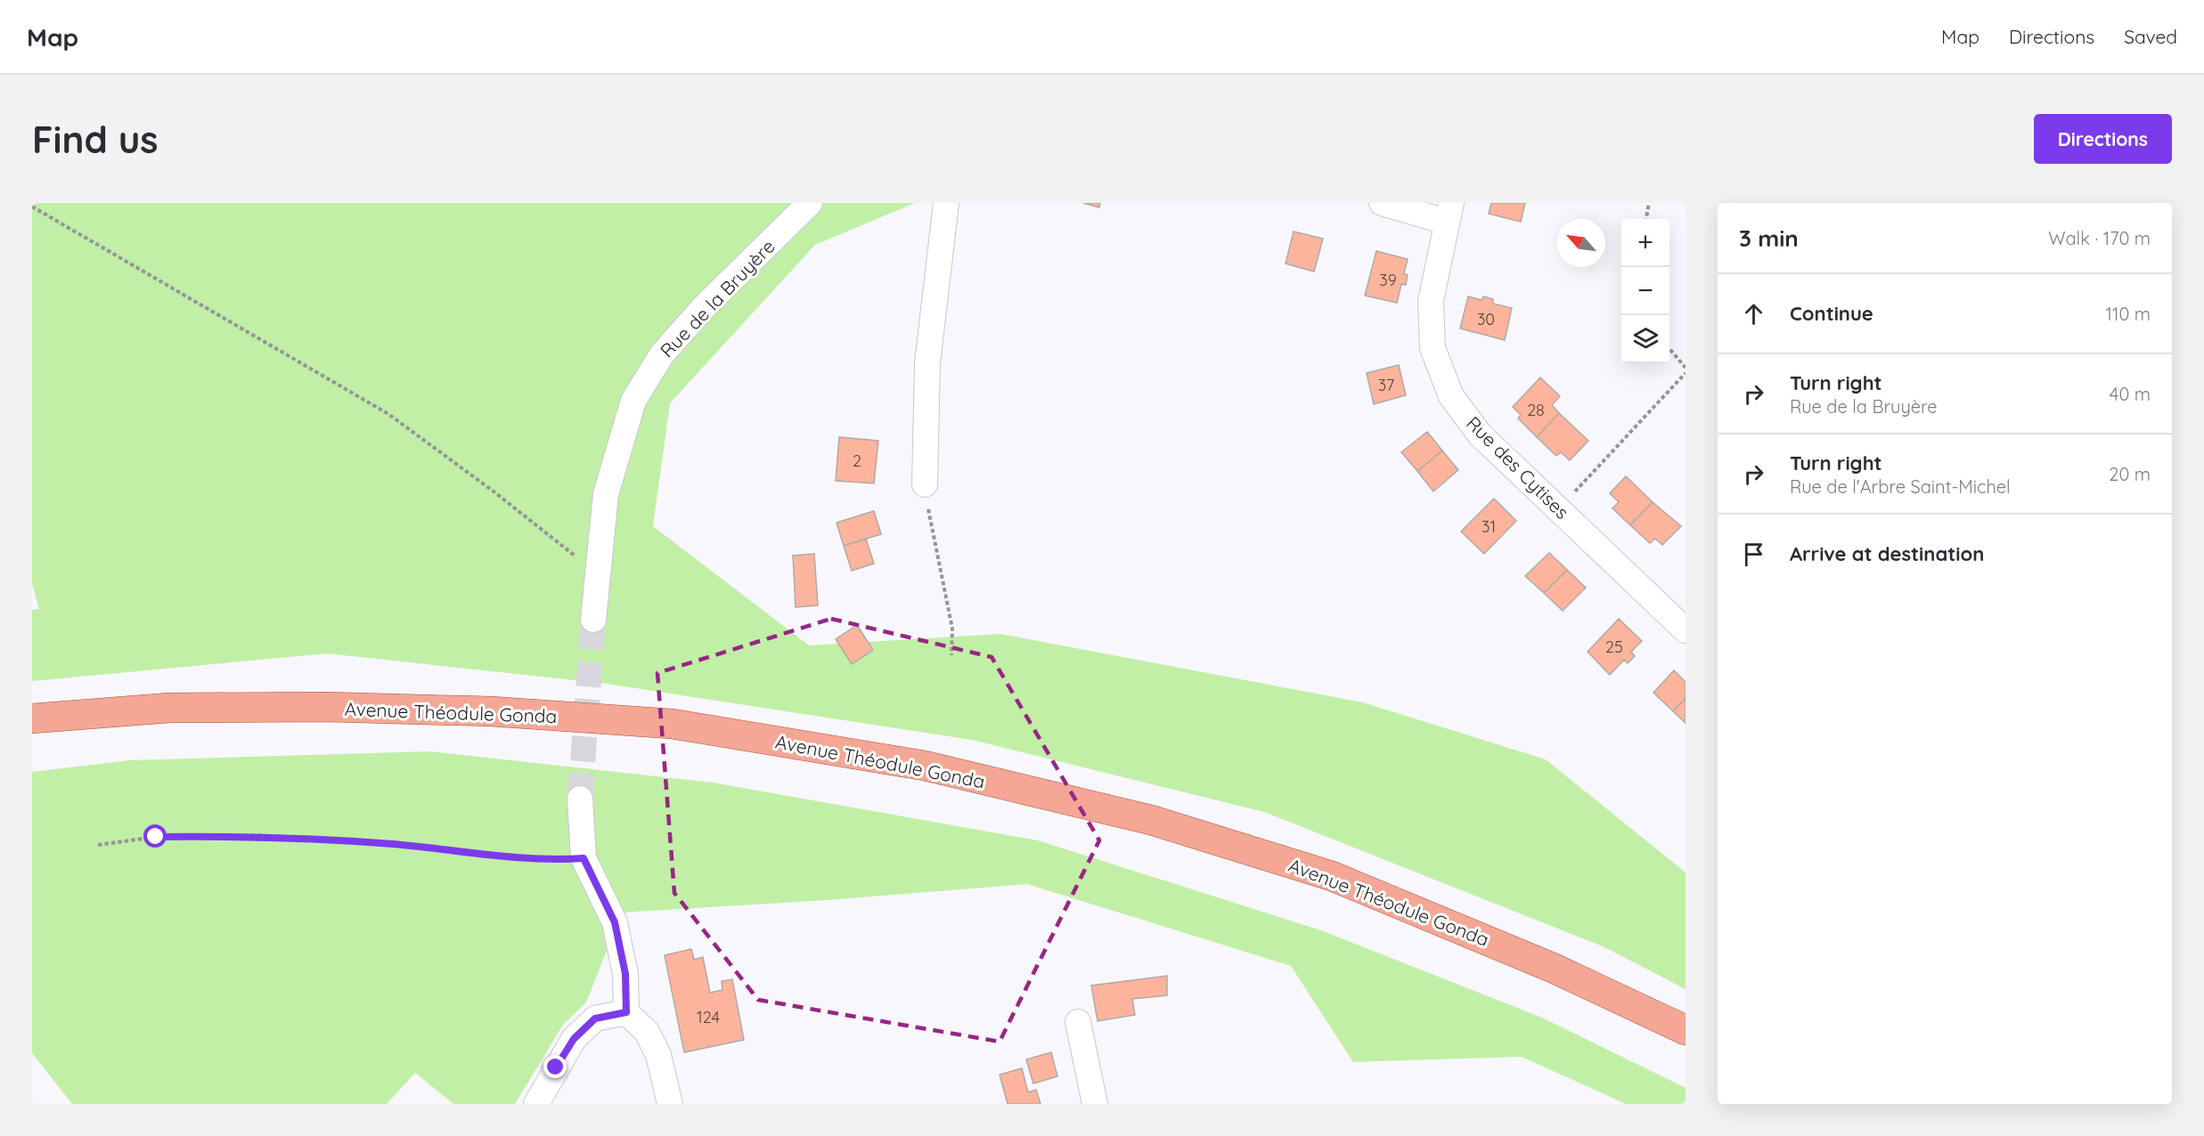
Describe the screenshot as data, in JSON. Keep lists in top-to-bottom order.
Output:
{
  "streets": {
    "main road": ["Avenue Théodule Gonda"],
    "street": ["Rue de la Bruyère", "Rue des Cytises"]
  },
  "house_numbers": [
    "39",
    "30",
    "37",
    "28",
    "2",
    "31",
    "25",
    "124"
  ],
  "north": "top left",
  "page": {
    "header": "Map",
    "nav": ["Map", "Directions", "Saved"],
    "buttons": "Directions",
    "title": "Find us",
    "heading": ["3 min", "Walk · 170 m"],
    "map_buttons": ["+", "−"],
    "list": [
      ["Continue", "110 m"],
      ["Turn right", "Rue de la Bruyère", "40 m"],
      ["Turn right", "Rue de l'Arbre Saint-Michel", "20 m"],
      "Arrive at destination"
    ]
  }
}
